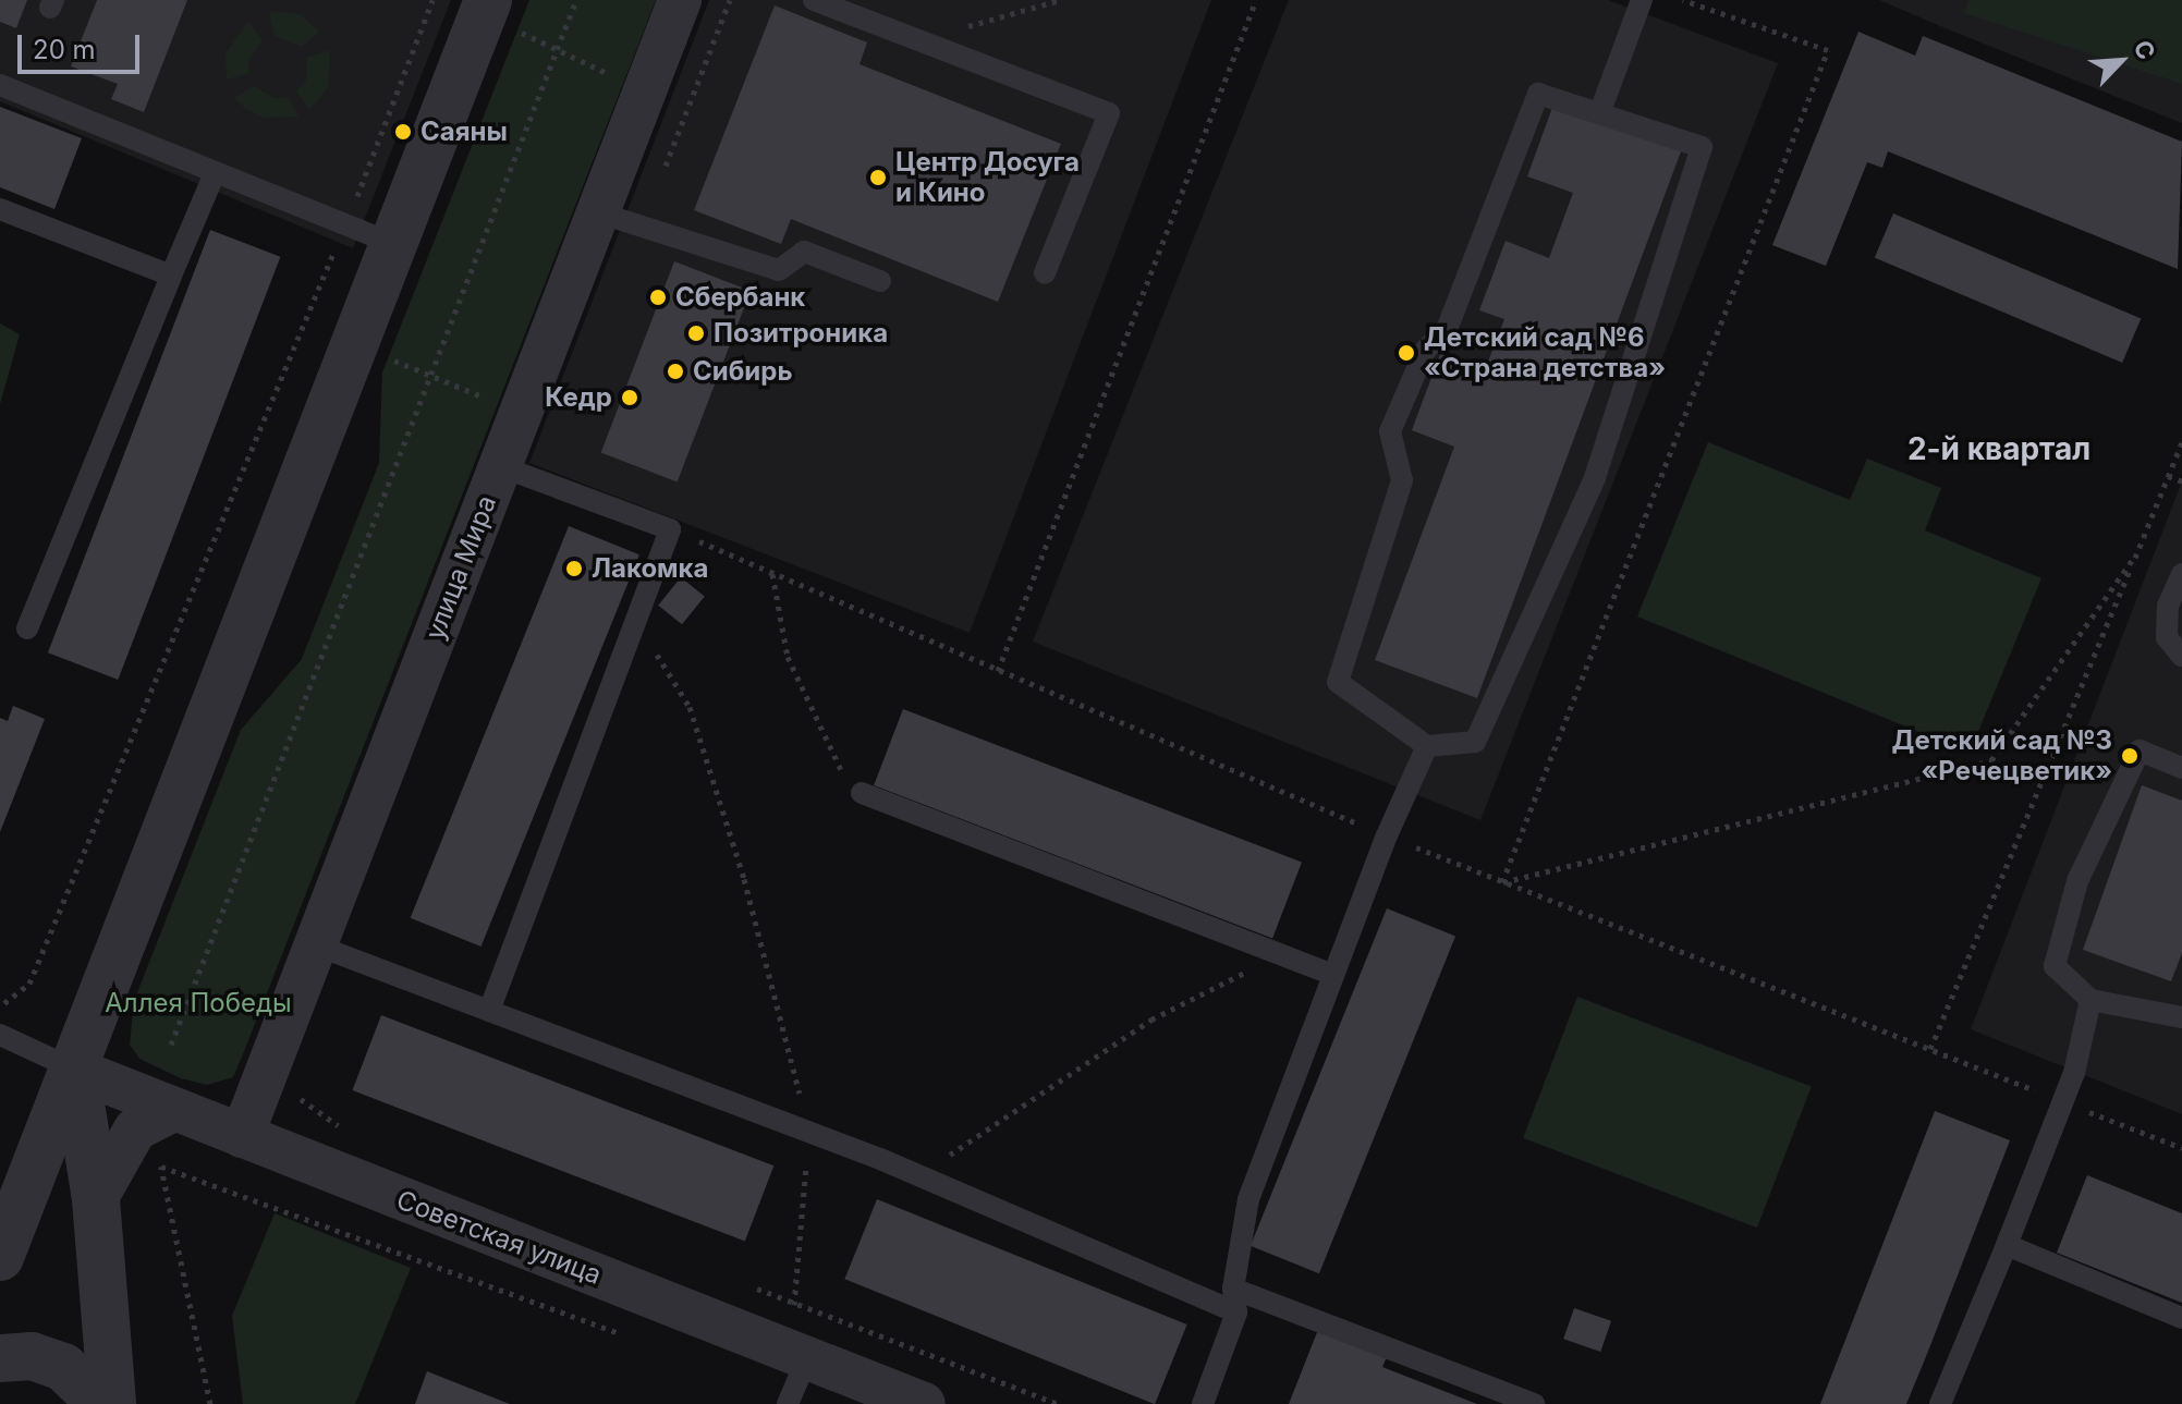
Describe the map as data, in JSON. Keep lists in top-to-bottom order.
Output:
{
  "streets": {
    "street": ["улица Мира", "Советская улица"]
  },
  "crossings": [
    ["улица Мира", "Советская улица"]
  ],
  "districts": ["2-й квартал"],
  "parks": ["Аллея Победы"],
  "places": [
    "Саяны",
    "Центр Досуга и Кино",
    "Сбербанк",
    "Позитроника",
    "Детский сад №6 «Страна детства»",
    "Сибирь",
    "Кедр",
    "Лакомка",
    "Детский сад №3 «Речецветик»"
  ],
  "scale_bar": "20 m",
  "north": "top right"
}
